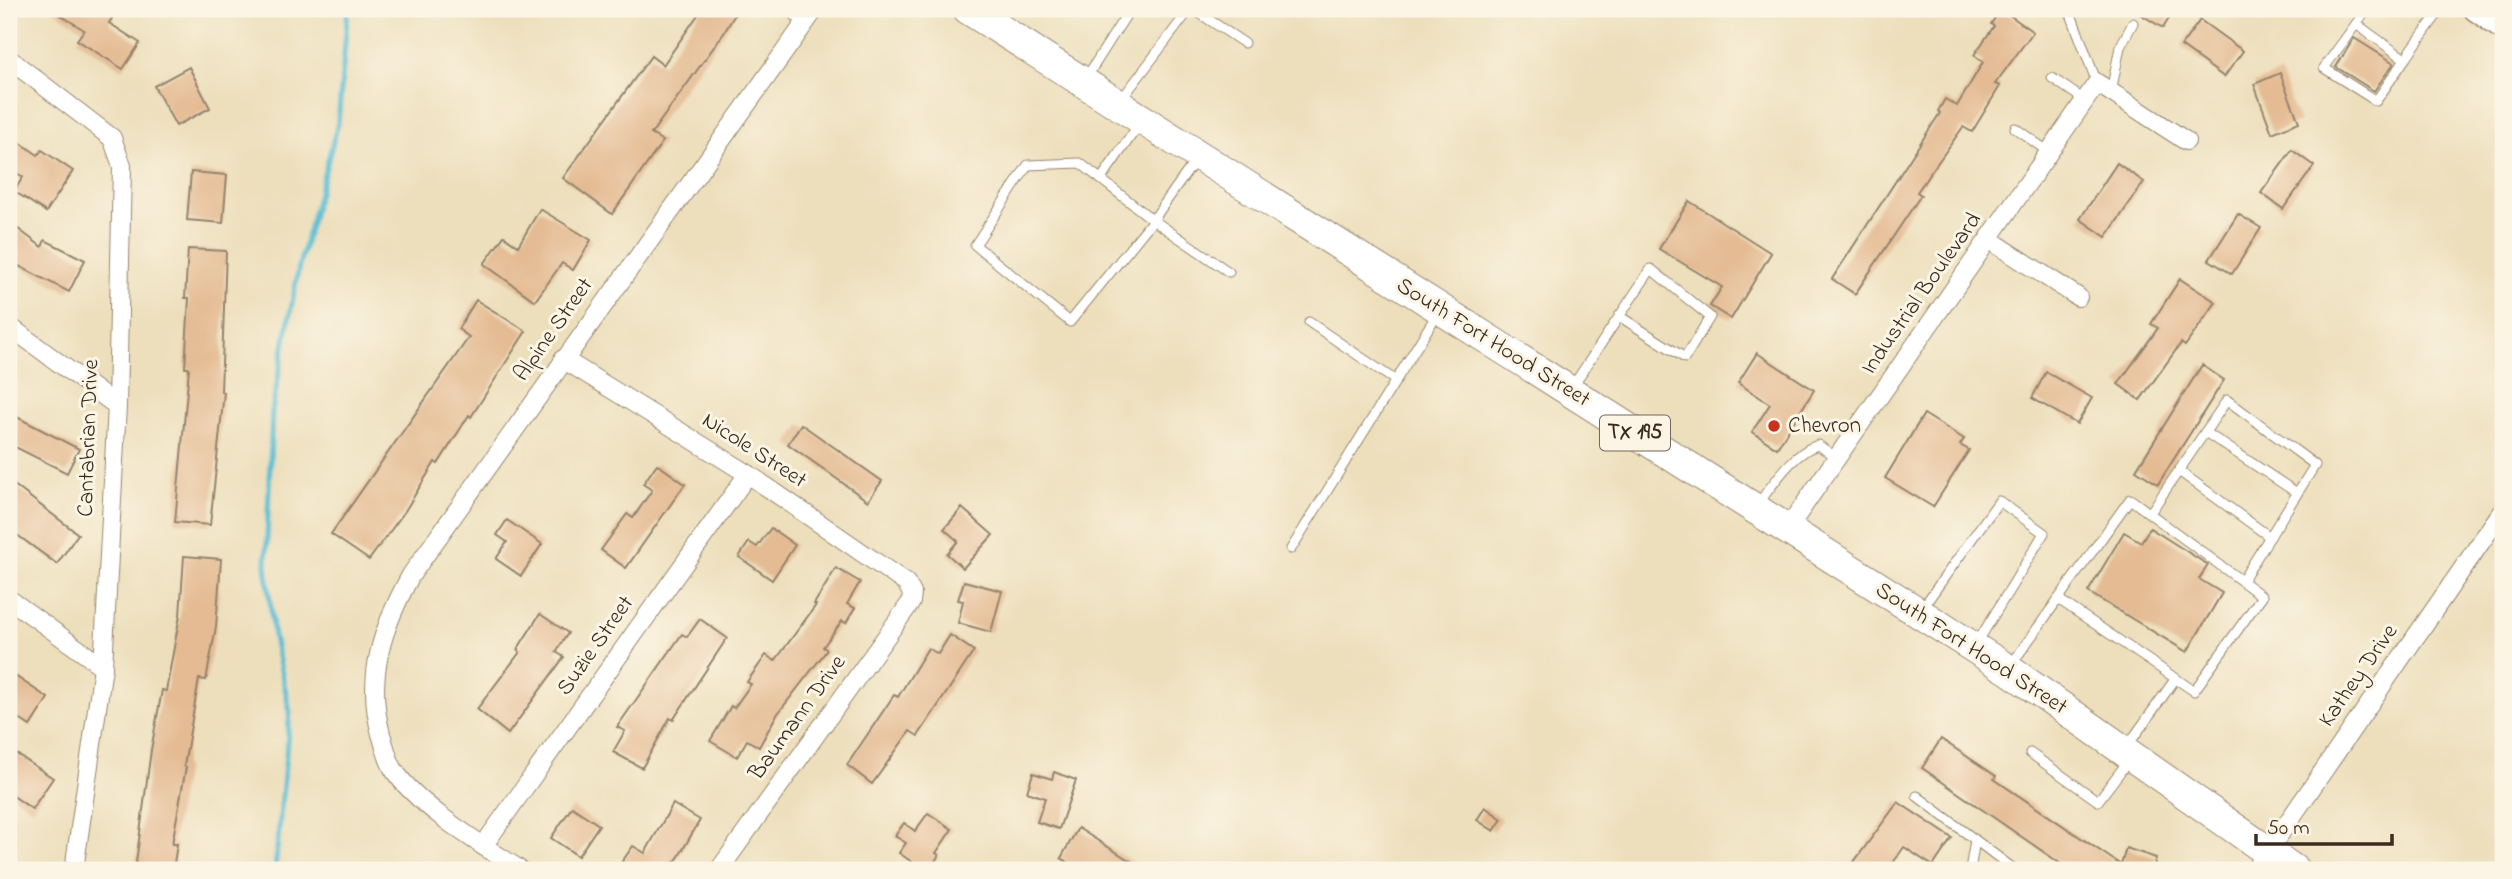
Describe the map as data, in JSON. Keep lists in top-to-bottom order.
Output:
{
  "streets": {
    "highway": ["South Fort Hood Street", "TX 195"],
    "street": [
      "Industrial Boulevard",
      "Alpine Street",
      "Cantabrian Drive",
      "Nicole Street",
      "Suzie Street",
      "Kathey Drive",
      "Baumann Drive"
    ]
  },
  "crossings": [
    ["Industrial Boulevard", "South Fort Hood Street"],
    ["Alpine Street", "Nicole Street"],
    ["Alpine Street", "Suzie Street"],
    ["South Fort Hood Street", "Kathey Drive"],
    ["Nicole Street", "Suzie Street"],
    ["Nicole Street", "Baumann Drive"]
  ],
  "places": ["Chevron"],
  "scale_bar": "50 m"
}
